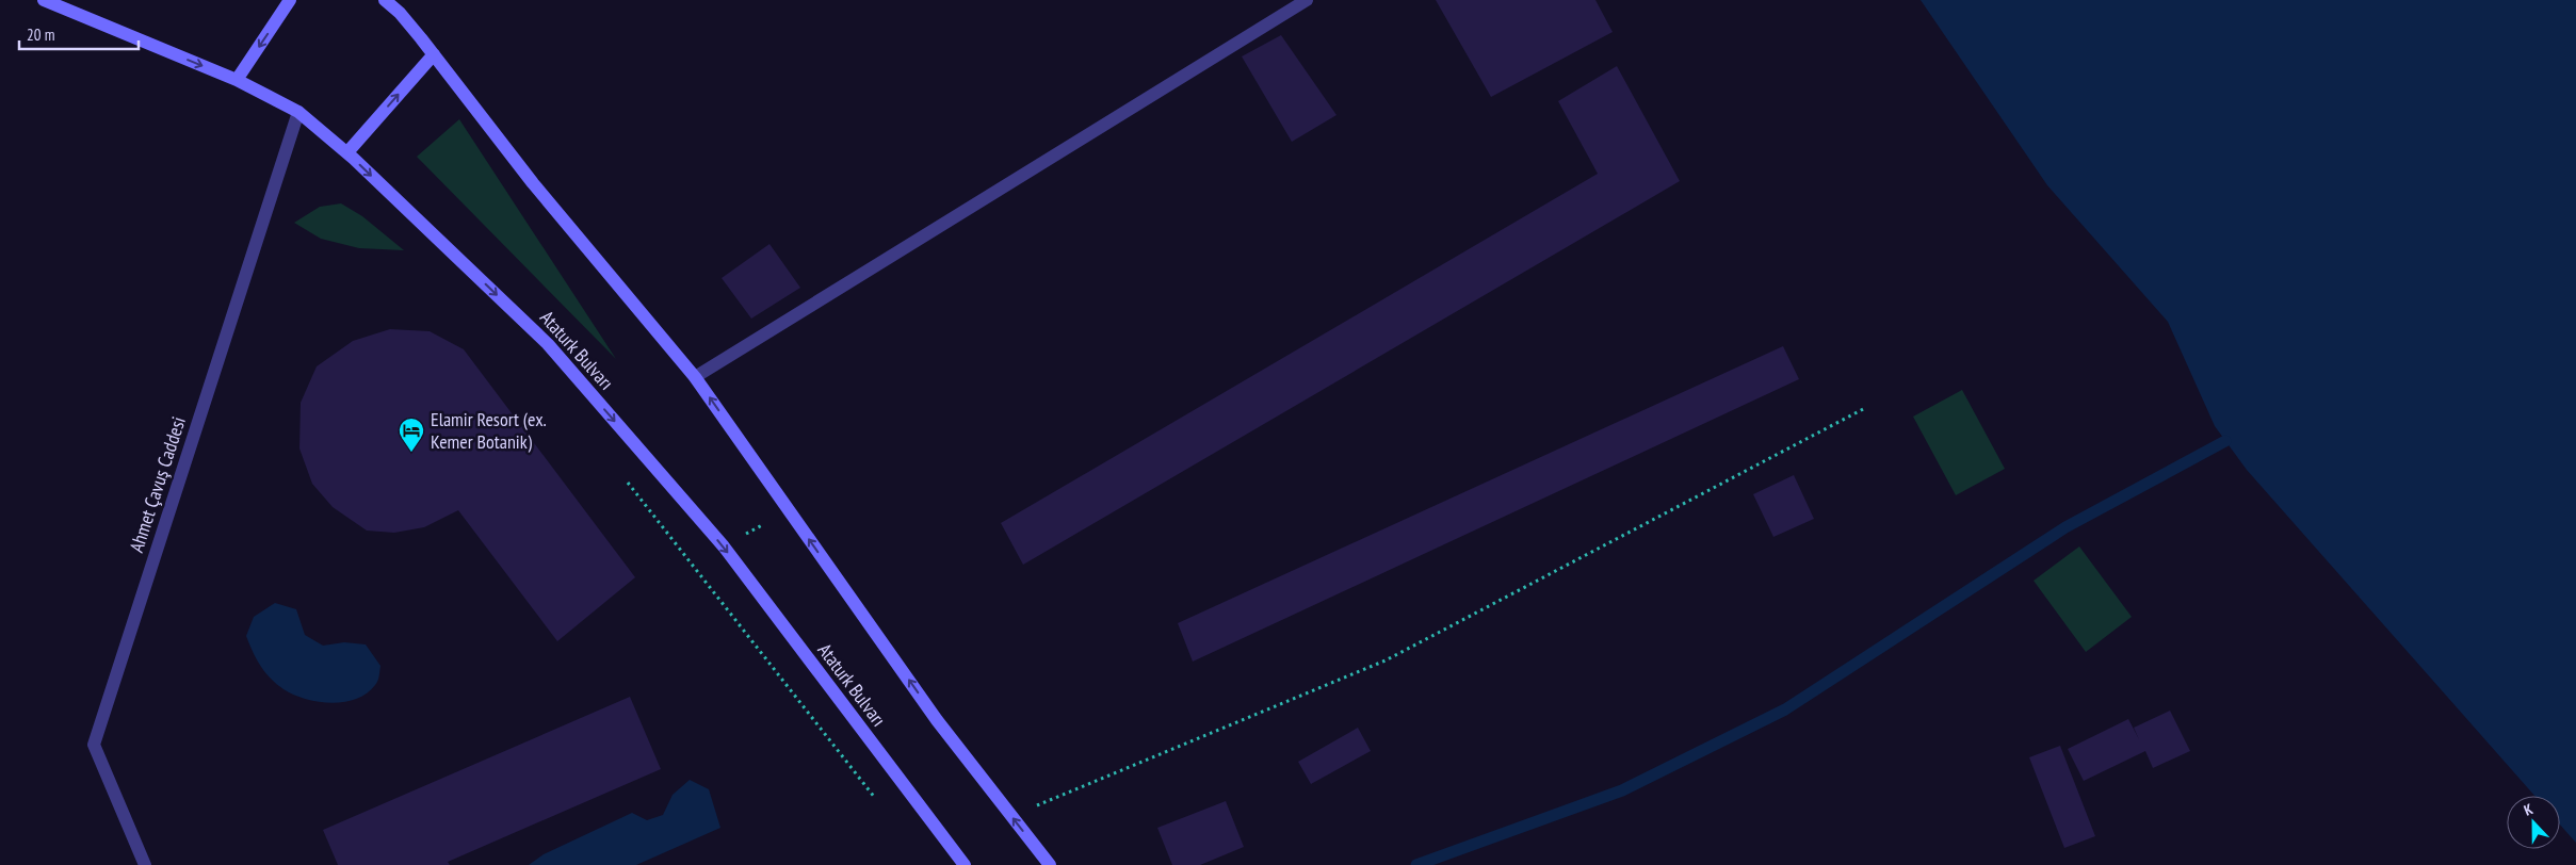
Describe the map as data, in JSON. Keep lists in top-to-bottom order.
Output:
{
  "streets": {
    "main road": ["Ataturk Bulvarı"],
    "street": ["Ahmet Çavuş Caddesi"]
  },
  "crossings": [
    ["Ataturk Bulvarı", "Ahmet Çavuş Caddesi"]
  ],
  "places": {
    "hotel": ["Elamir Resort (ex. Kemer Botanik)"]
  },
  "scale_bar": "20 m",
  "north": "top"
}
